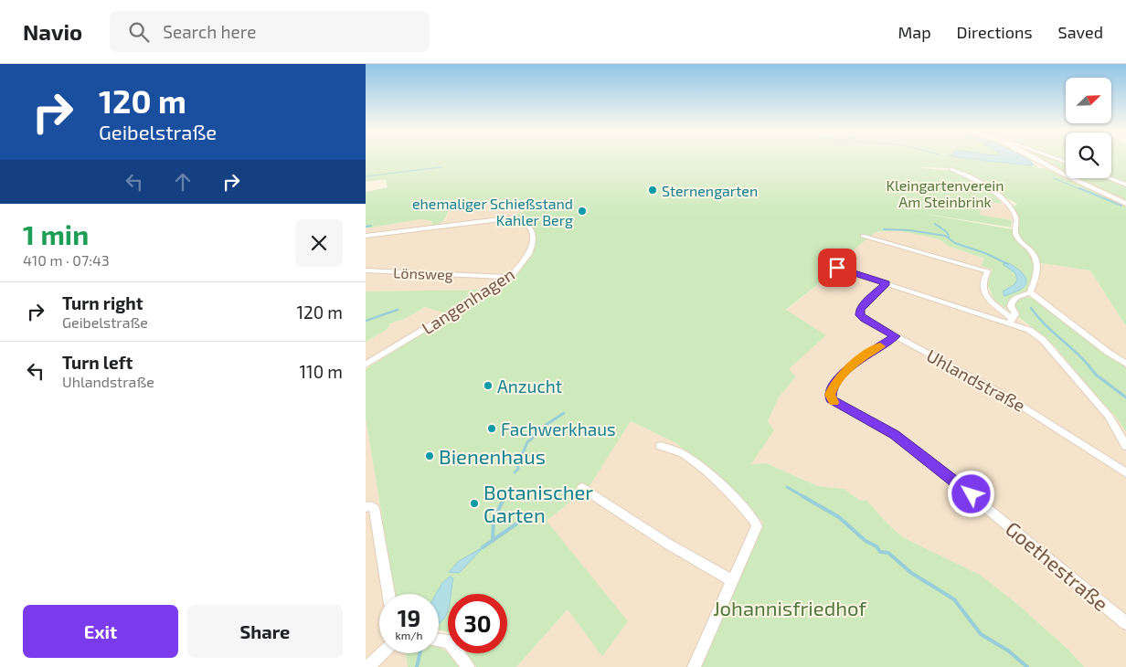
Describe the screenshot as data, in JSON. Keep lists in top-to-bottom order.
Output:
{
  "streets": {
    "street": [
      "Lönsweg",
      "Langenhagen",
      "Uhlandstraße",
      "Goethestraße"
    ]
  },
  "crossings": [
    ["Lönsweg", "Langenhagen"]
  ],
  "parks": ["Kleingartenverein Am Steinbrink", "Johannisfriedhof"],
  "places": [
    "Sternengarten",
    "ehemaliger Schießstand Kahler Berg",
    "Anzucht",
    "Fachwerkhaus",
    "Bienenhaus",
    "Botanischer Garten"
  ],
  "north": "top right",
  "page": {
    "header": "Navio",
    "search": "Search here",
    "nav": ["Map", "Directions", "Saved"],
    "turn": ["120 m", "Geibelstraße"],
    "heading": ["1 min", "410 m · 07:43"],
    "list": [
      {
        "name": "Turn right",
        "note": "Geibelstraße",
        "value": "120 m"
      },
      {
        "name": "Turn left",
        "note": "Uhlandstraße",
        "value": "110 m"
      }
    ],
    "speed": "19 km/h",
    "limit": "30",
    "buttons": ["Exit", "Share"]
  }
}
